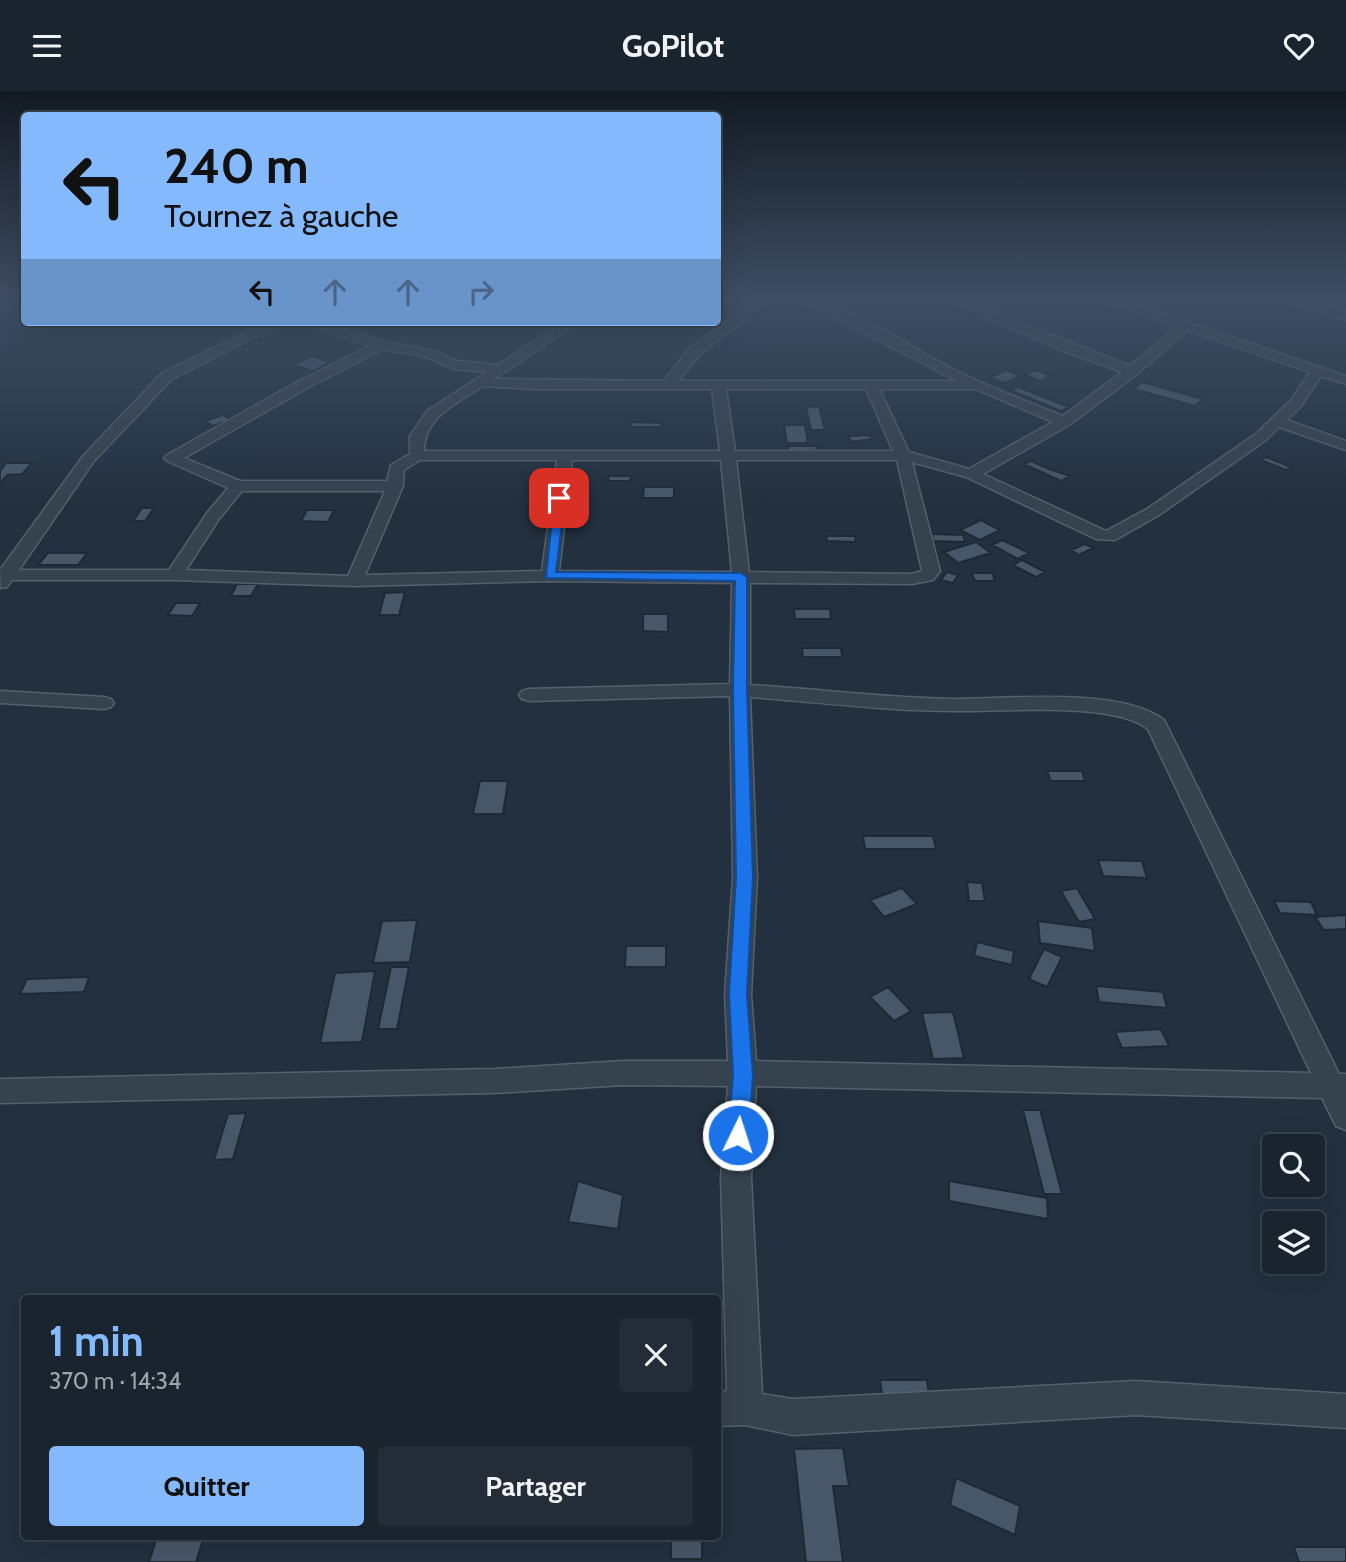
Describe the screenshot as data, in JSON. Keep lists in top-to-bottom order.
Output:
{
  "page": {
    "header": "GoPilot",
    "turn": ["240 m", "Tournez à gauche"],
    "heading": ["1 min", "370 m · 14:34"],
    "buttons": ["Quitter", "Partager"]
  }
}
